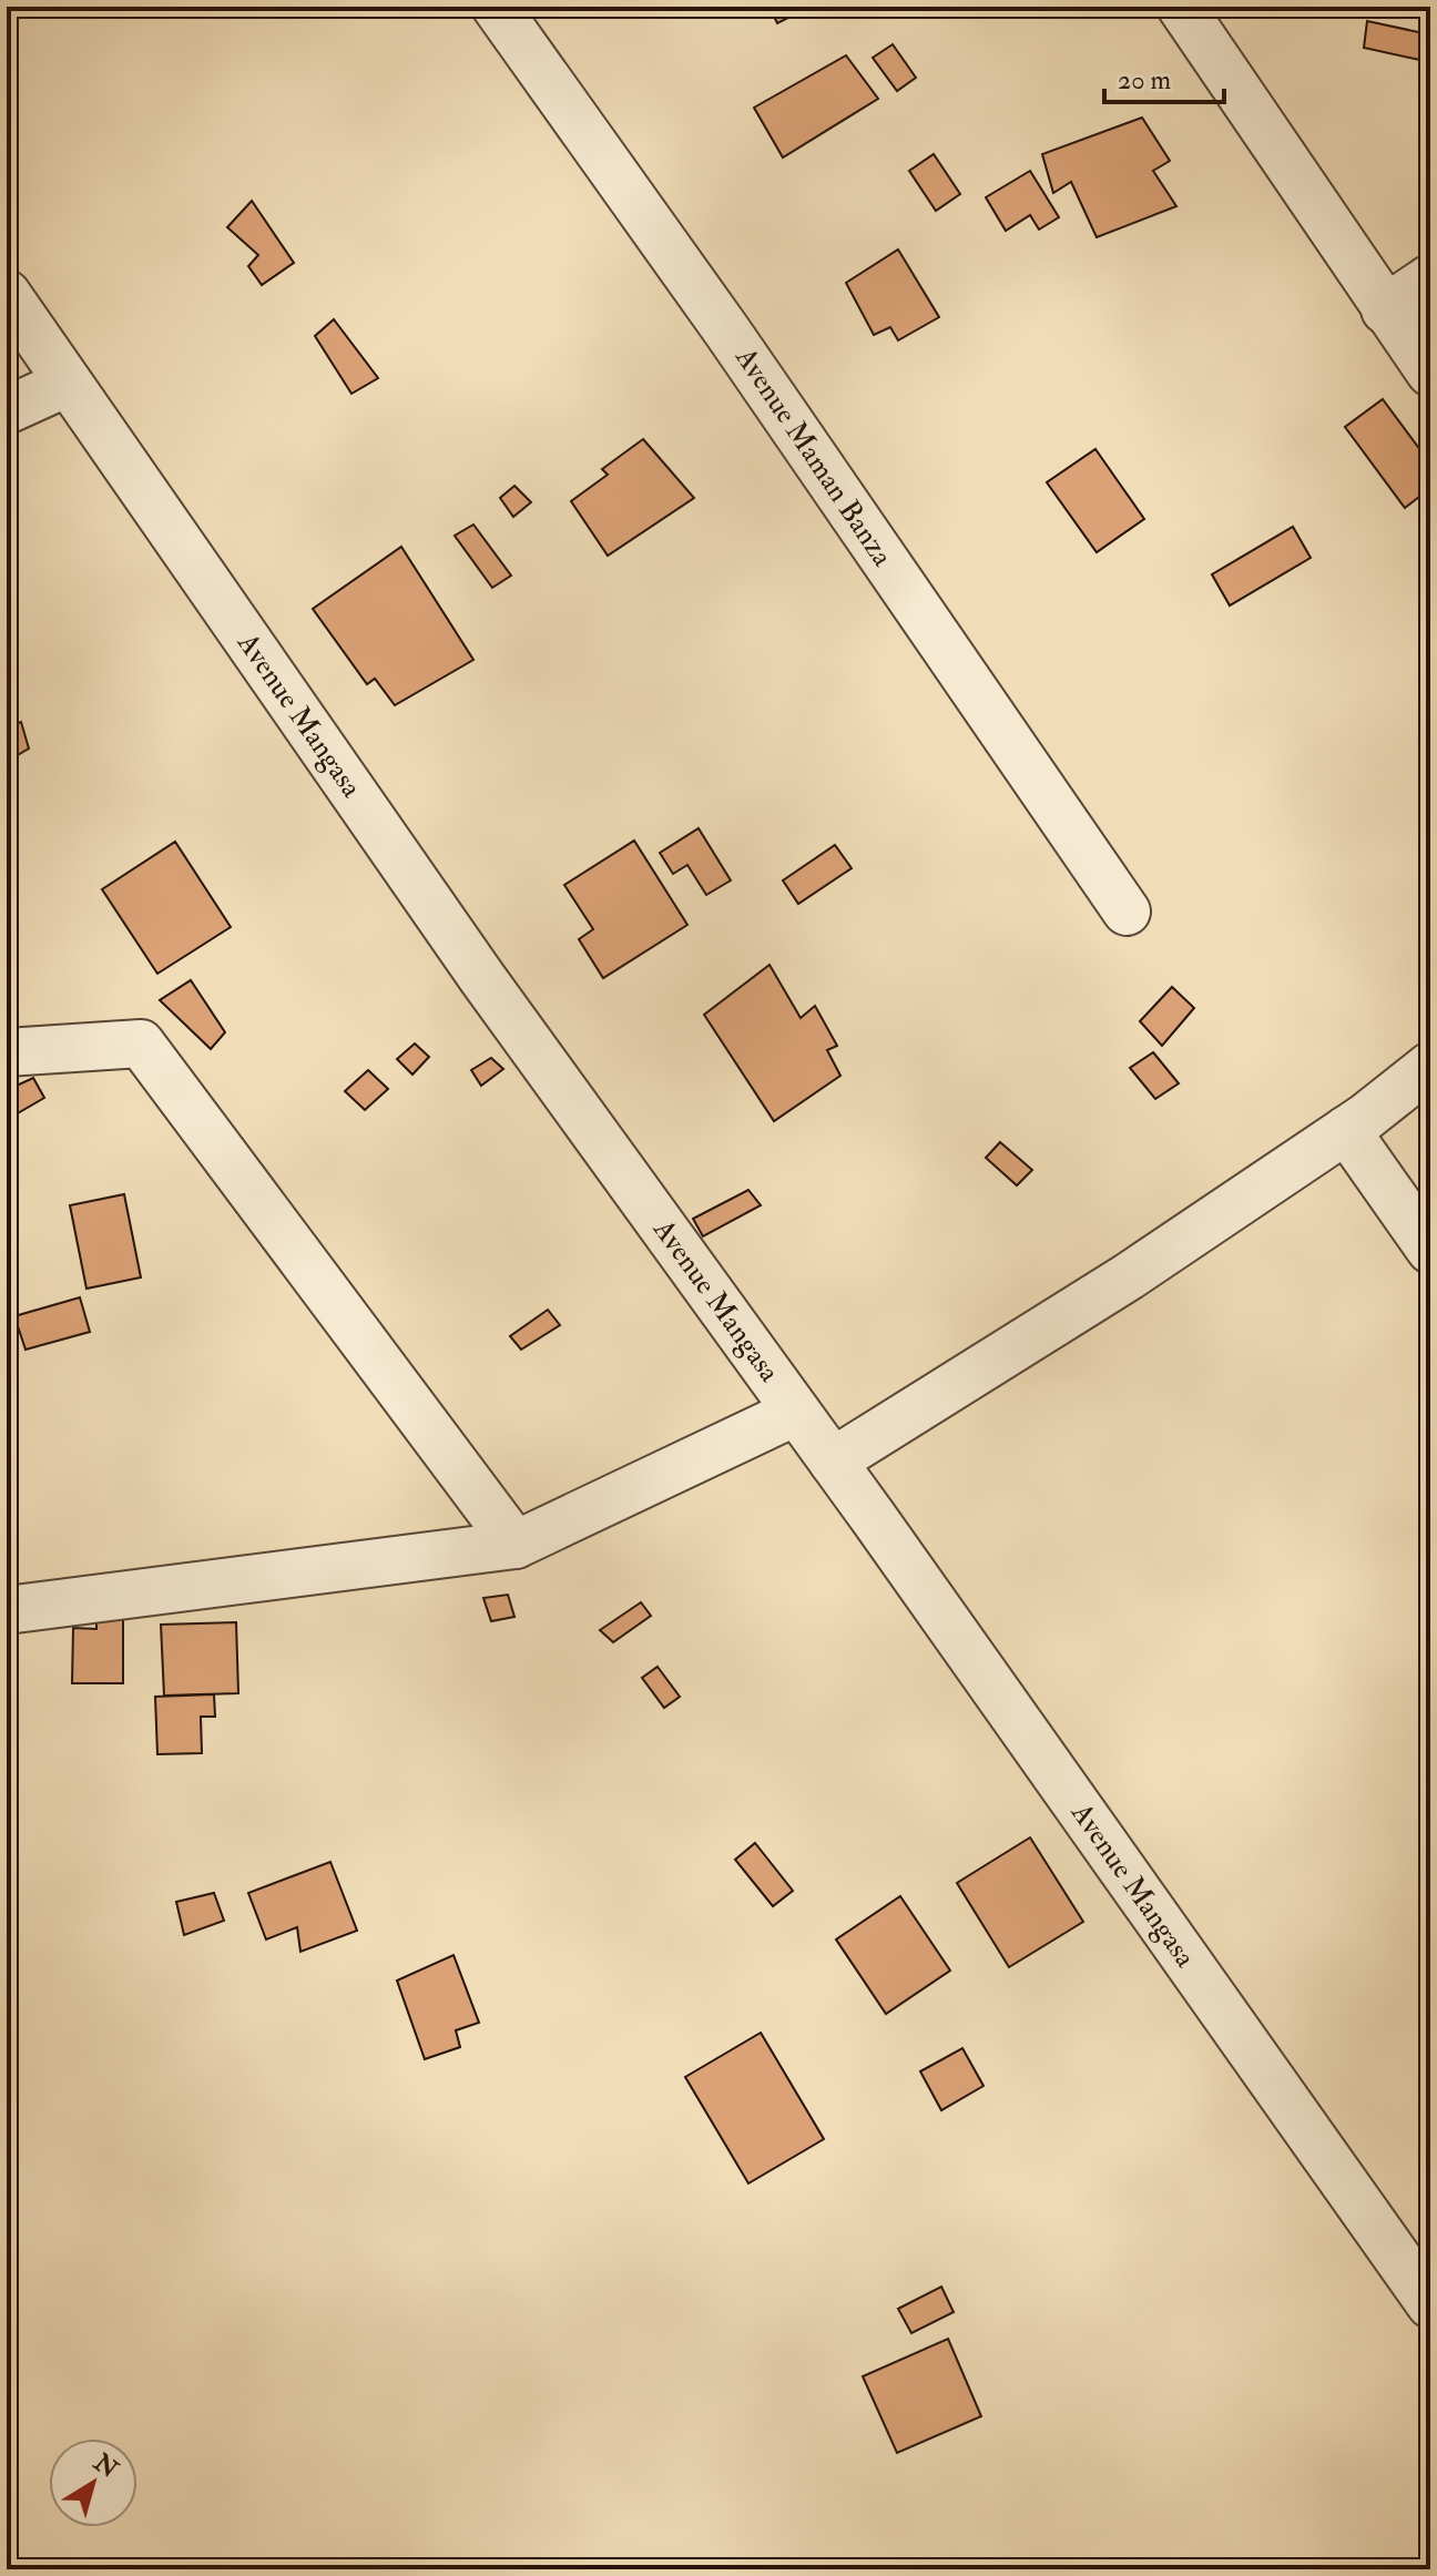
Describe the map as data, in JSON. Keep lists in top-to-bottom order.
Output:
{
  "streets": {
    "street": ["Avenue Maman Banza", "Avenue Mangasa"]
  },
  "scale_bar": "20 m",
  "north": "top right"
}
